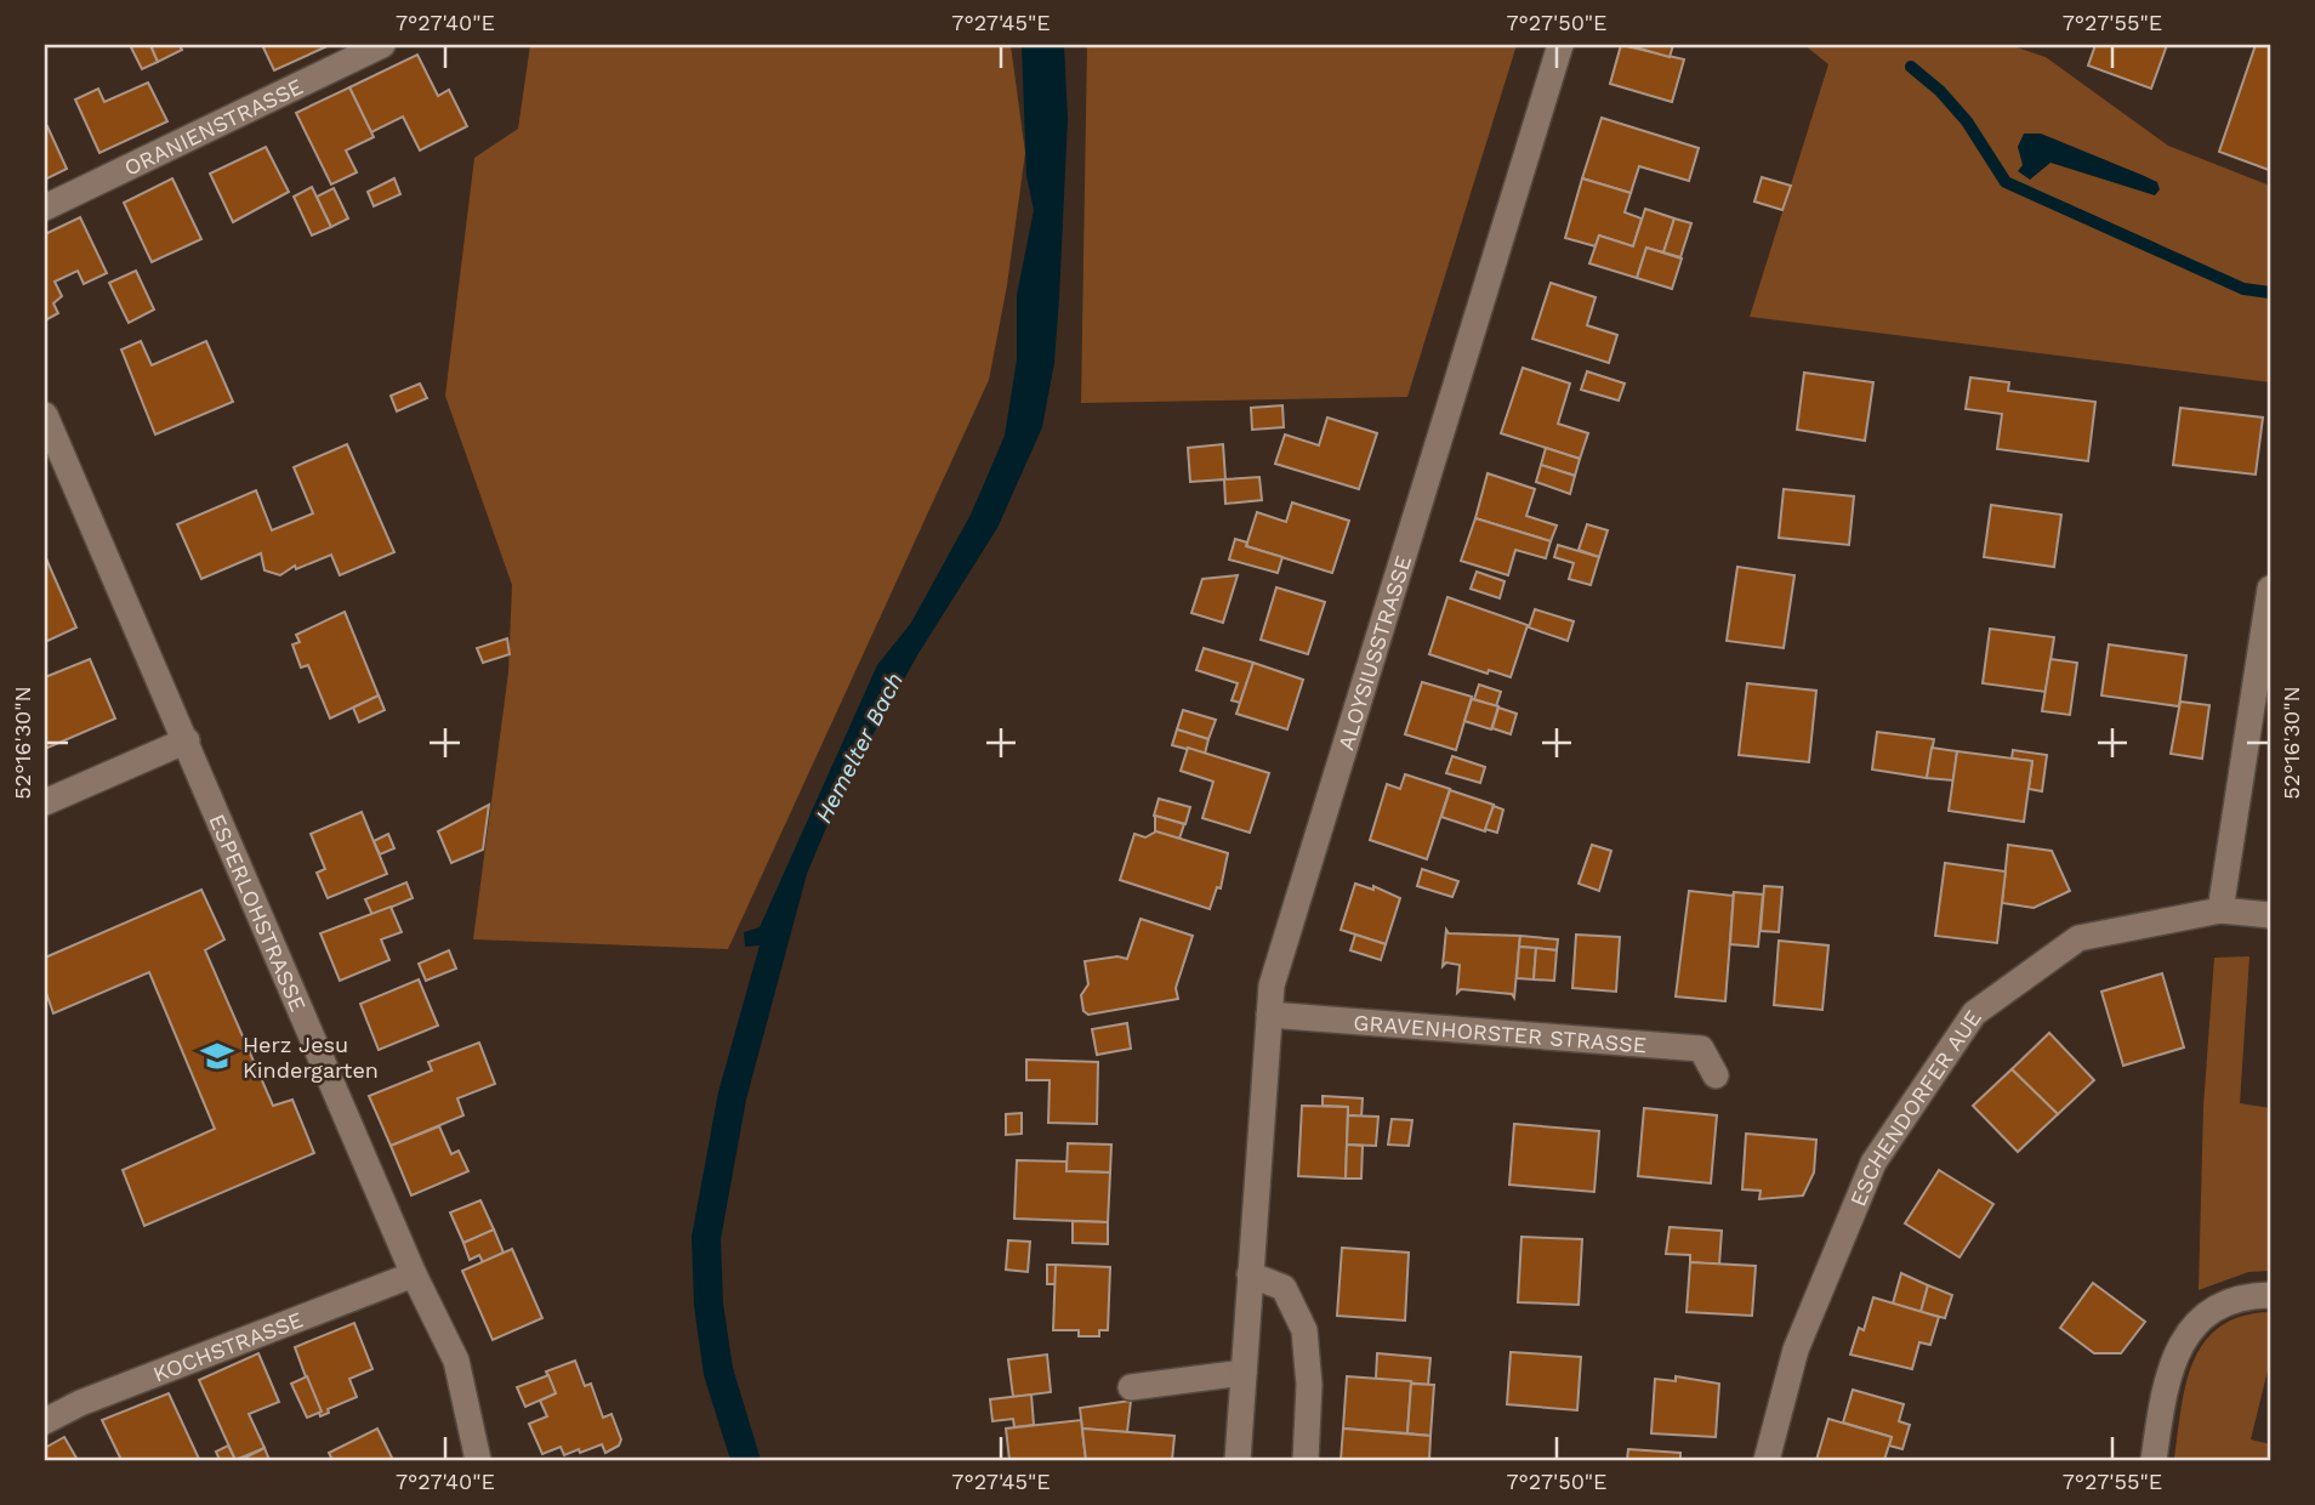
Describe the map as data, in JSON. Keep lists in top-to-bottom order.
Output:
{
  "streets": {
    "street": [
      "ORANIENSTRASSE",
      "ALOYSIUSSTRASSE",
      "ESPERLOHSTRASSE",
      "GRAVENHORSTER STRASSE",
      "ESCHENDORFER AUE",
      "KOCHSTRASSE"
    ]
  },
  "crossings": [
    ["ALOYSIUSSTRASSE", "GRAVENHORSTER STRASSE"],
    ["ESPERLOHSTRASSE", "KOCHSTRASSE"]
  ],
  "water": ["Hemelter Bach"],
  "places": {
    "school or university": ["Herz Jesu Kindergarten"]
  },
  "coordinates": [
    "7°27'40\"E",
    "7°27'45\"E",
    "7°27'50\"E",
    "7°27'55\"E",
    "52°16'30\"N"
  ]
}
